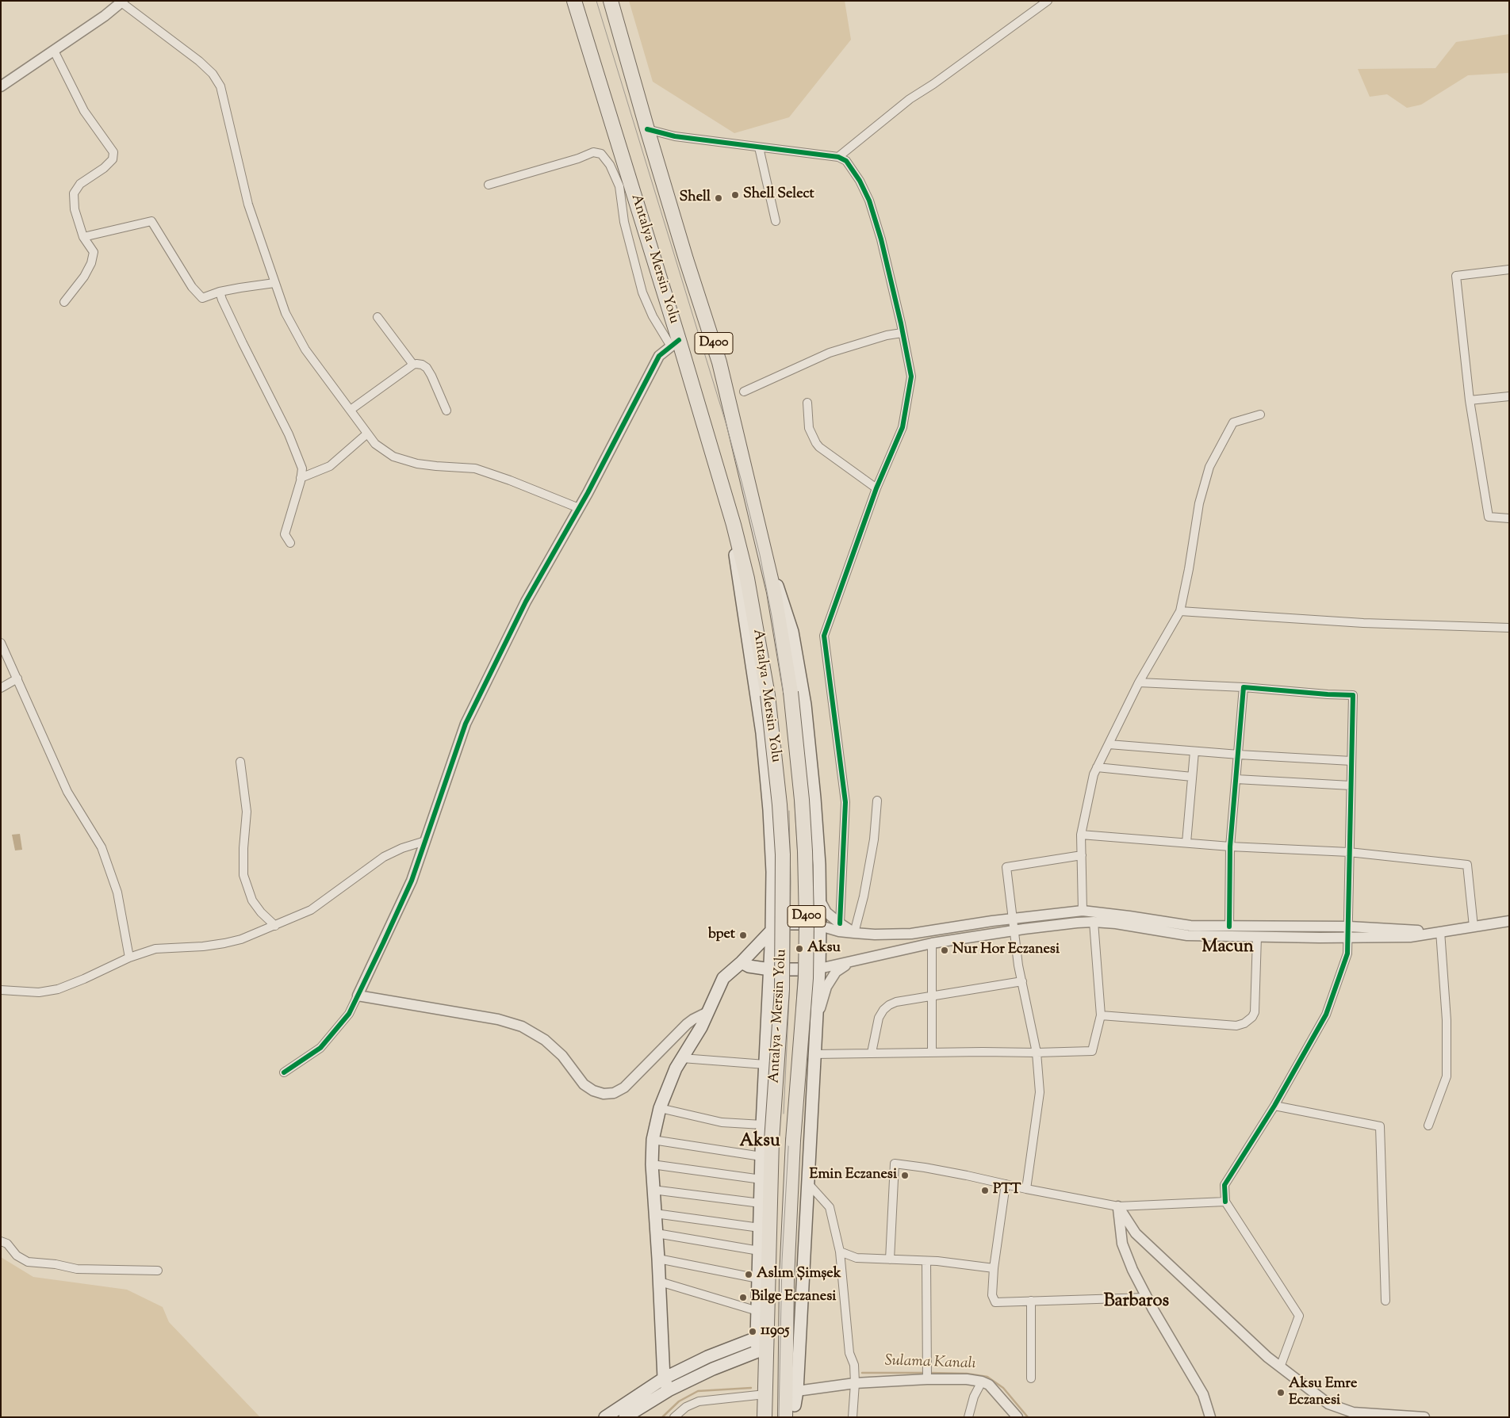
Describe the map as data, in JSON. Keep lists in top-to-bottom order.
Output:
{
  "streets": {
    "highway": ["Antalya - Mersin Yolu", "D400"]
  },
  "districts": ["Macun", "Aksu", "Barbaros"],
  "water": ["Sulama Kanalı"],
  "places": [
    "Shell Select",
    "Shell",
    "bpet",
    "Aksu",
    "Nur Hor Eczanesi",
    "Emin Eczanesi",
    "PTT",
    "Aslım Şimşek",
    "Bilge Eczanesi",
    "11905",
    "Aksu Emre Eczanesi"
  ]
}
